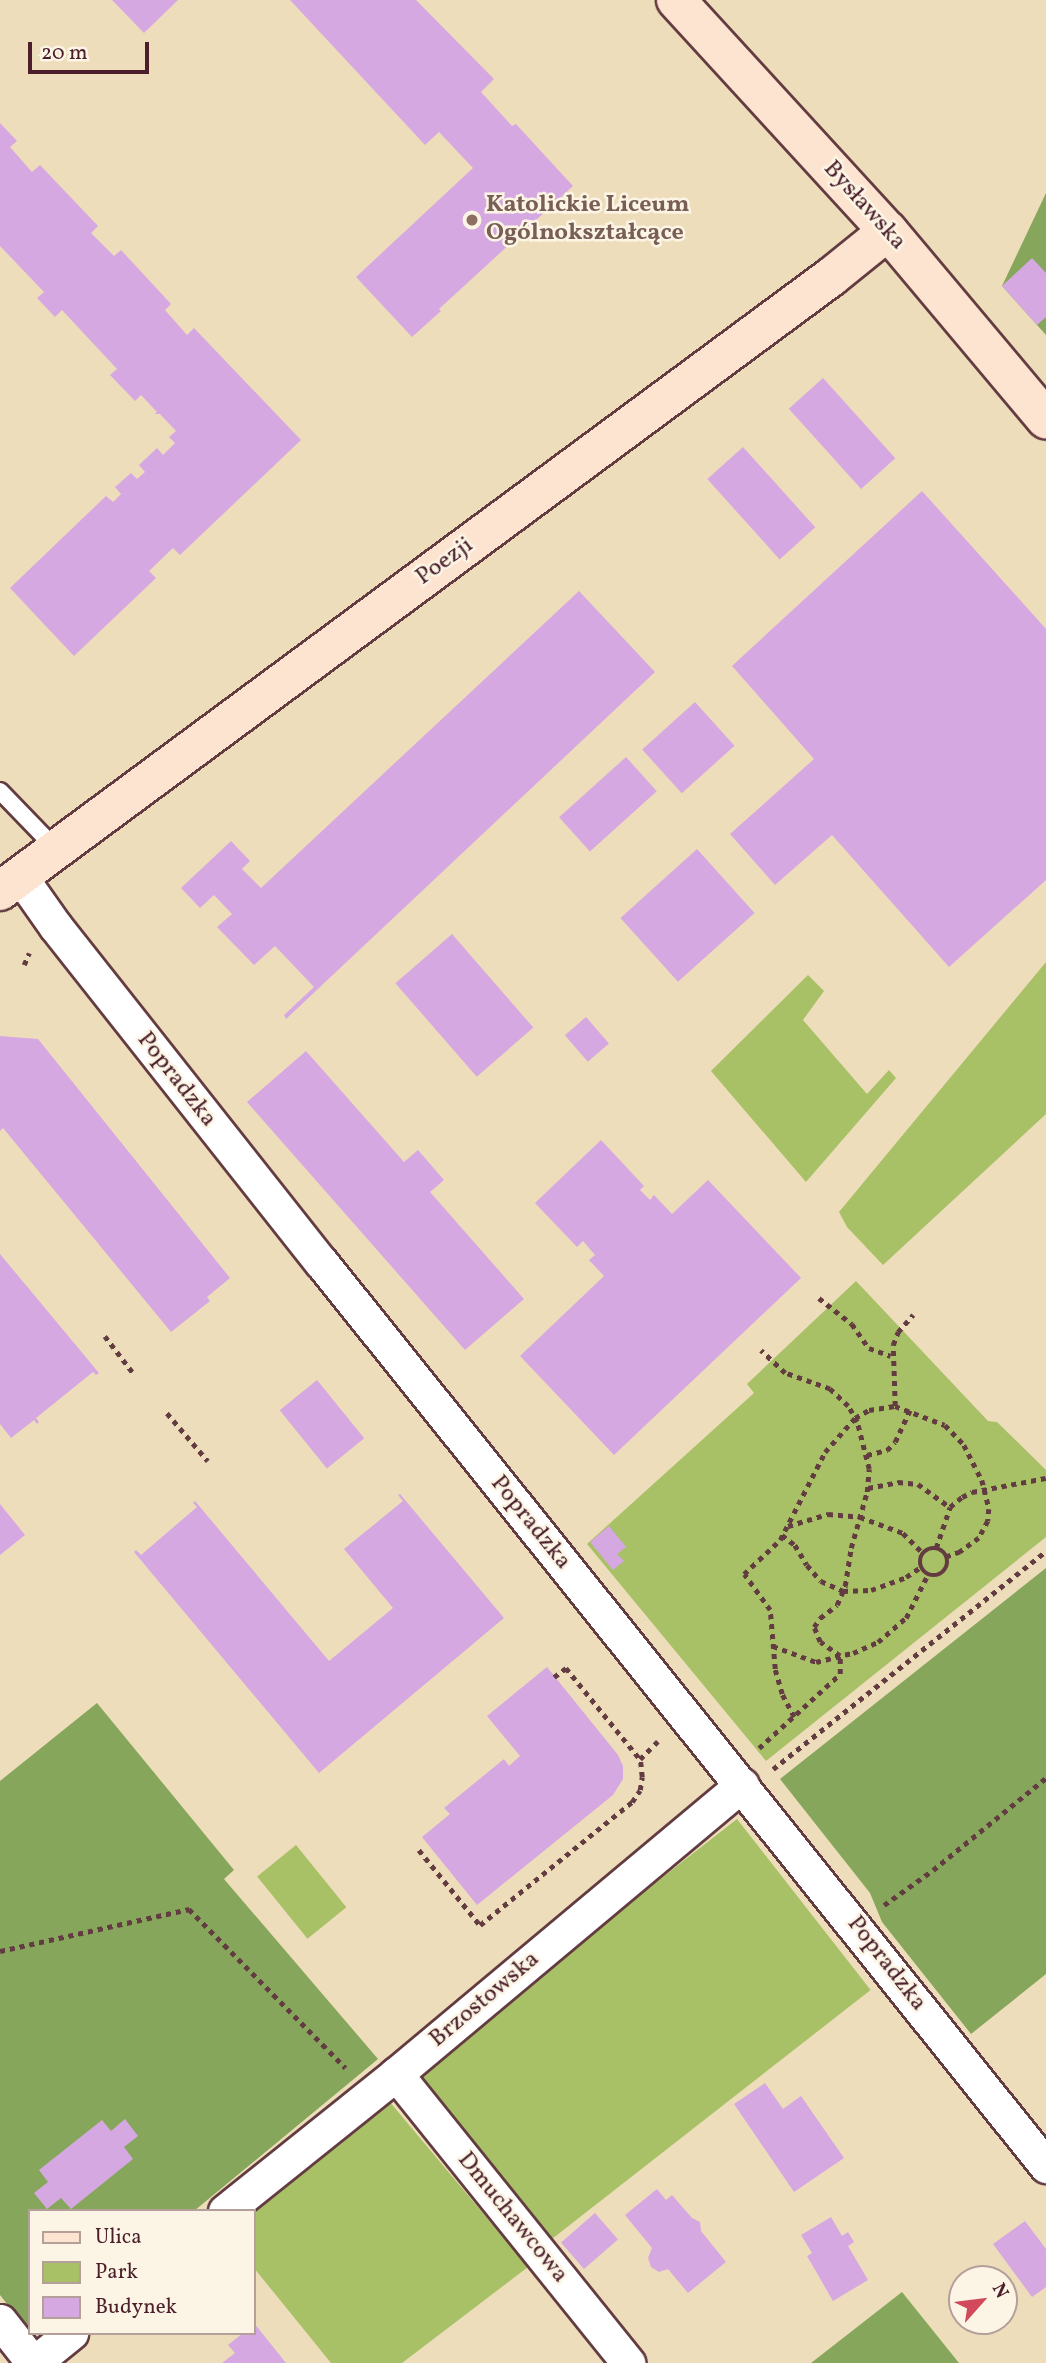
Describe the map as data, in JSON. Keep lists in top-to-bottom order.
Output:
{
  "streets": {
    "street": [
      "Bysławska",
      "Poezji",
      "Popradzka",
      "Brzostowska",
      "Dmuchawcowa"
    ]
  },
  "crossings": [
    ["Bysławska", "Poezji"],
    ["Poezji", "Popradzka"],
    ["Popradzka", "Brzostowska"],
    ["Brzostowska", "Dmuchawcowa"]
  ],
  "places": ["Katolickie Liceum Ogólnokształcące"],
  "legend": ["Ulica", "Park", "Budynek"],
  "scale_bar": "20 m",
  "north": "top right"
}
